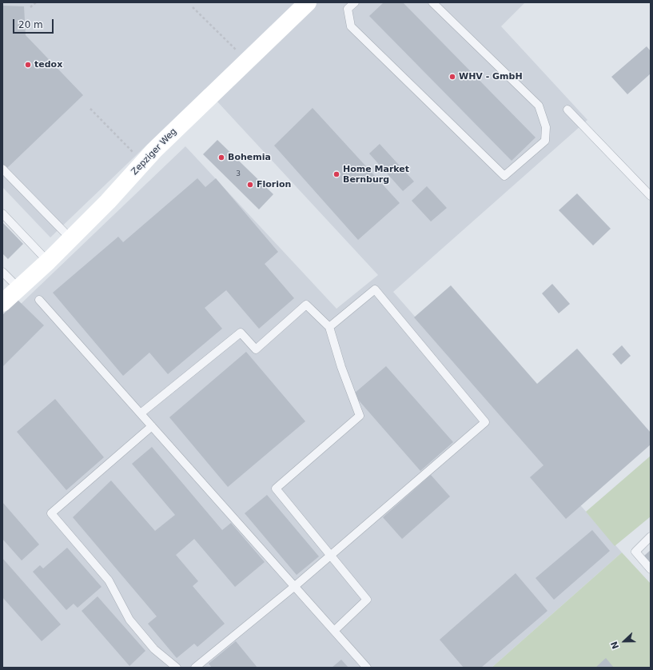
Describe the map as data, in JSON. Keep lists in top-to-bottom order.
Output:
{
  "streets": {
    "street": ["Zepziger Weg"]
  },
  "places": [
    "tedox",
    "WHV - GmbH",
    "Bohemia",
    "Home Market Bernburg",
    "Florion"
  ],
  "house_numbers": ["3"],
  "scale_bar": "20 m",
  "north": "left"
}
